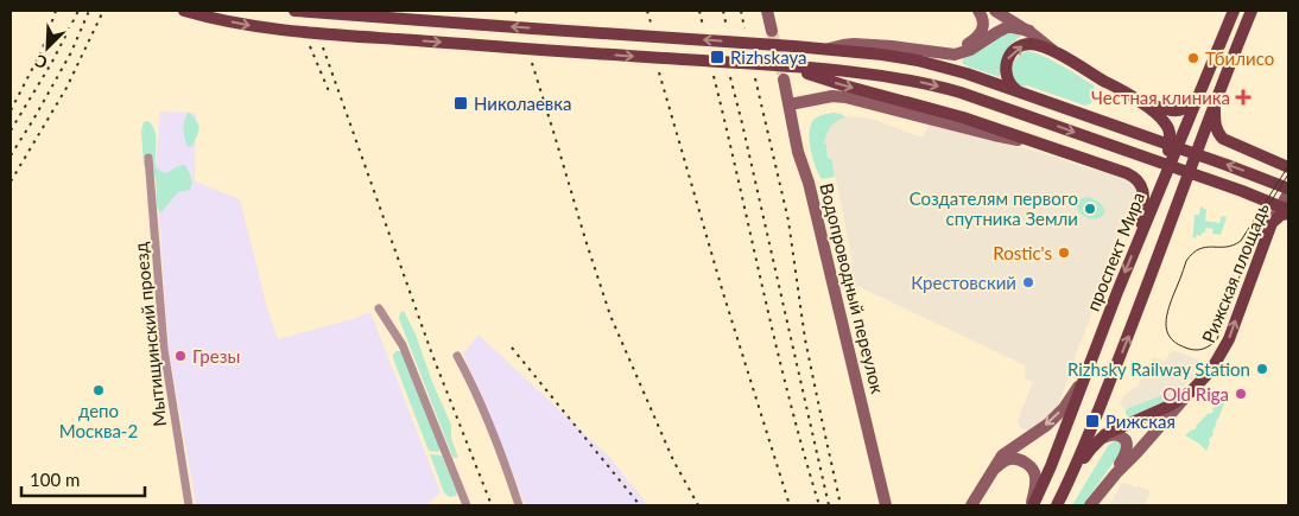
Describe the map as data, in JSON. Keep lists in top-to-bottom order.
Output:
{
  "streets": {
    "main road": ["проспект Мира", "Рижская площадь", "Водопроводный переулок"],
    "street": ["Мытищинский проезд"]
  },
  "places": {
    "transit": ["Rizhskaya", "Николаевка", "Рижская"],
    "other": [
      "Тбилисо",
      "Создателям первого спутника Земли",
      "Rostic's",
      "Крестовский",
      "Грезы",
      "Rizhsky Railway Station",
      "депо Москва-2",
      "Old Riga"
    ],
    "health": ["Честная клиника"]
  },
  "scale_bar": "100 m",
  "north": "bottom left"
}
